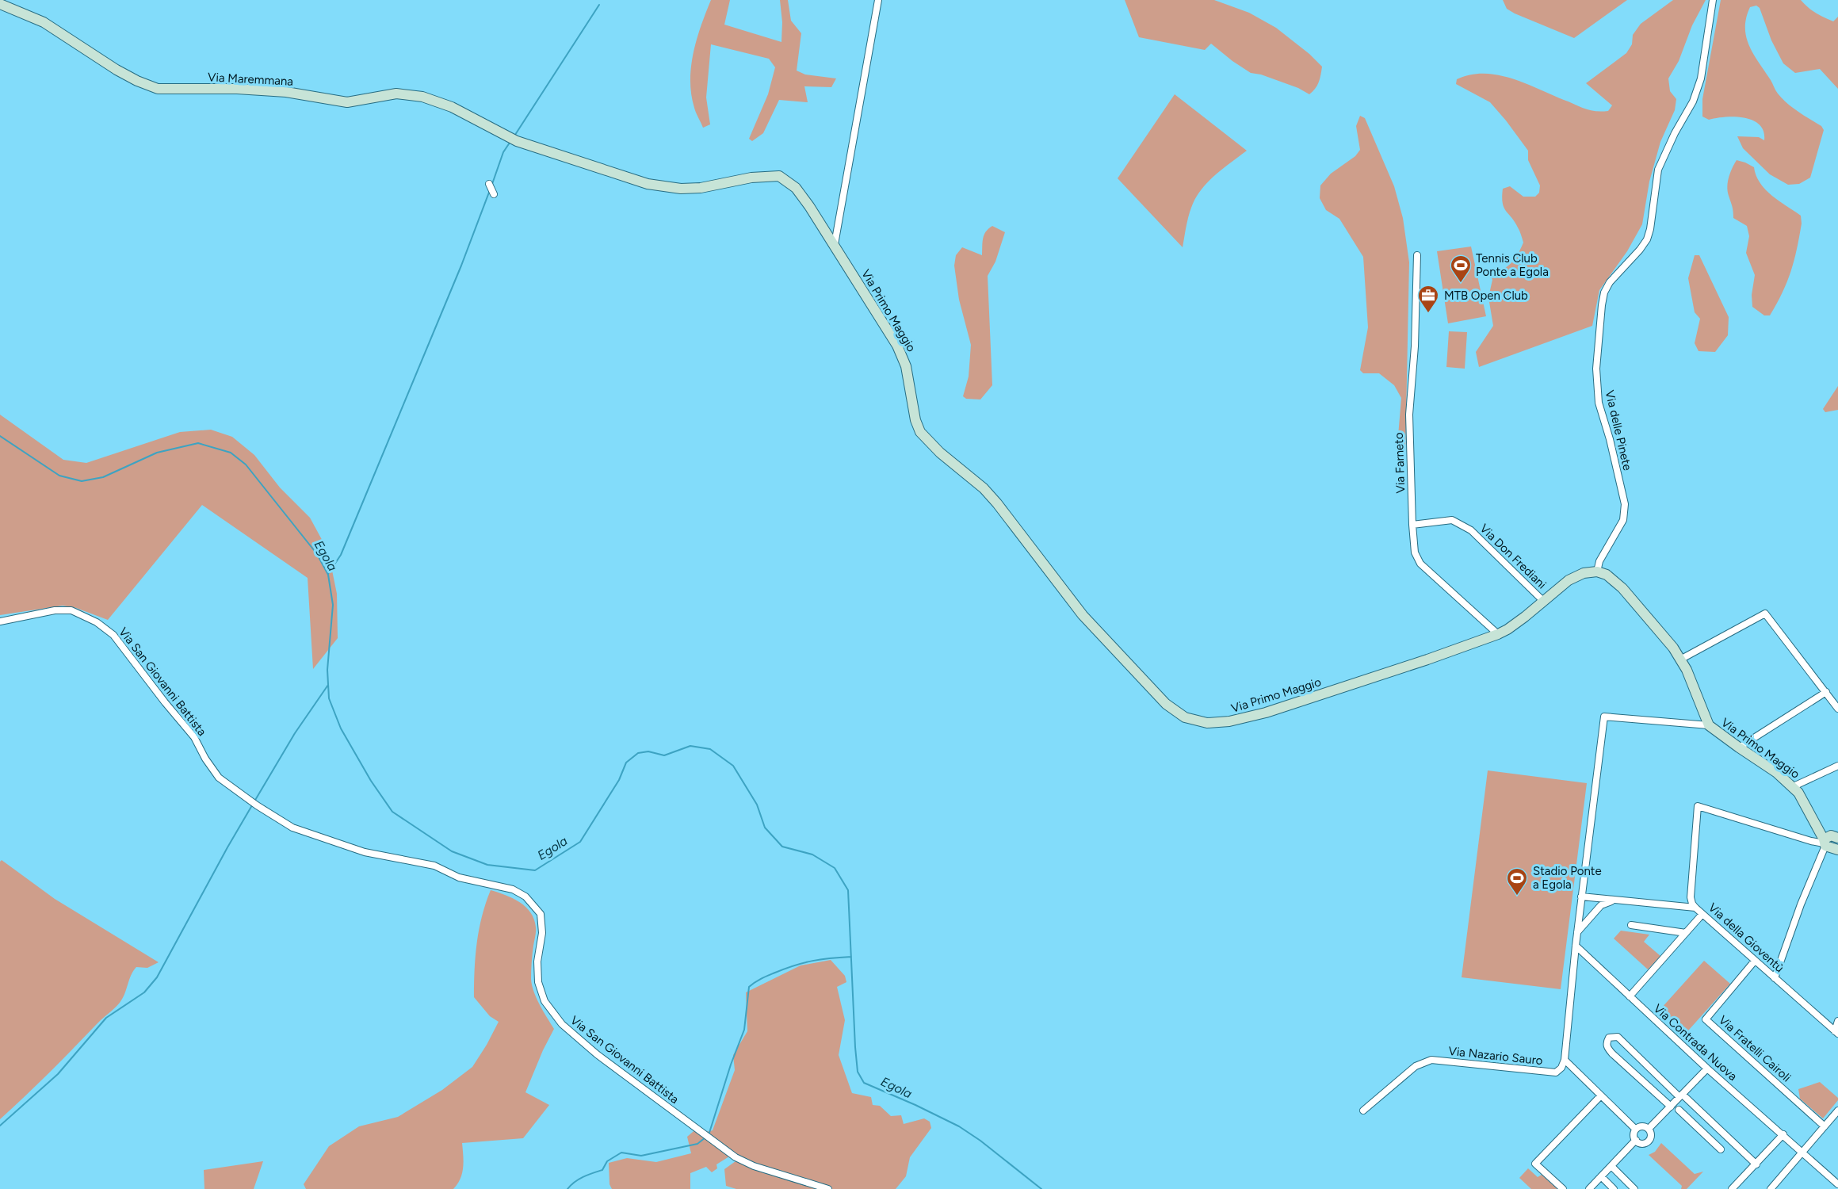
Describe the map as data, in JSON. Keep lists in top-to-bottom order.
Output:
{
  "streets": {
    "street": [
      "Via Maremmana",
      "Via Primo Maggio",
      "Via delle Pinete",
      "Via Farneto",
      "Via Don Frediani",
      "Via San Giovanni Battista",
      "Via della Gioventù",
      "Via Contrada Nuova",
      "Via Fratelli Cairoli",
      "Via Nazario Sauro"
    ]
  },
  "crossings": [
    ["Via Maremmana", "Via Primo Maggio"],
    ["Via Primo Maggio", "Via delle Pinete"],
    ["Via Primo Maggio", "Via Farneto"],
    ["Via Primo Maggio", "Via Don Frediani"],
    ["Via Primo Maggio", "Via della Gioventù"],
    ["Via Farneto", "Via Don Frediani"],
    ["Via della Gioventù", "Via Fratelli Cairoli"]
  ],
  "water": ["Egola"],
  "places": {
    "sports": ["Tennis Club Ponte a Egola", "Stadio Ponte a Egola"],
    "office": ["MTB Open Club"]
  }
}
